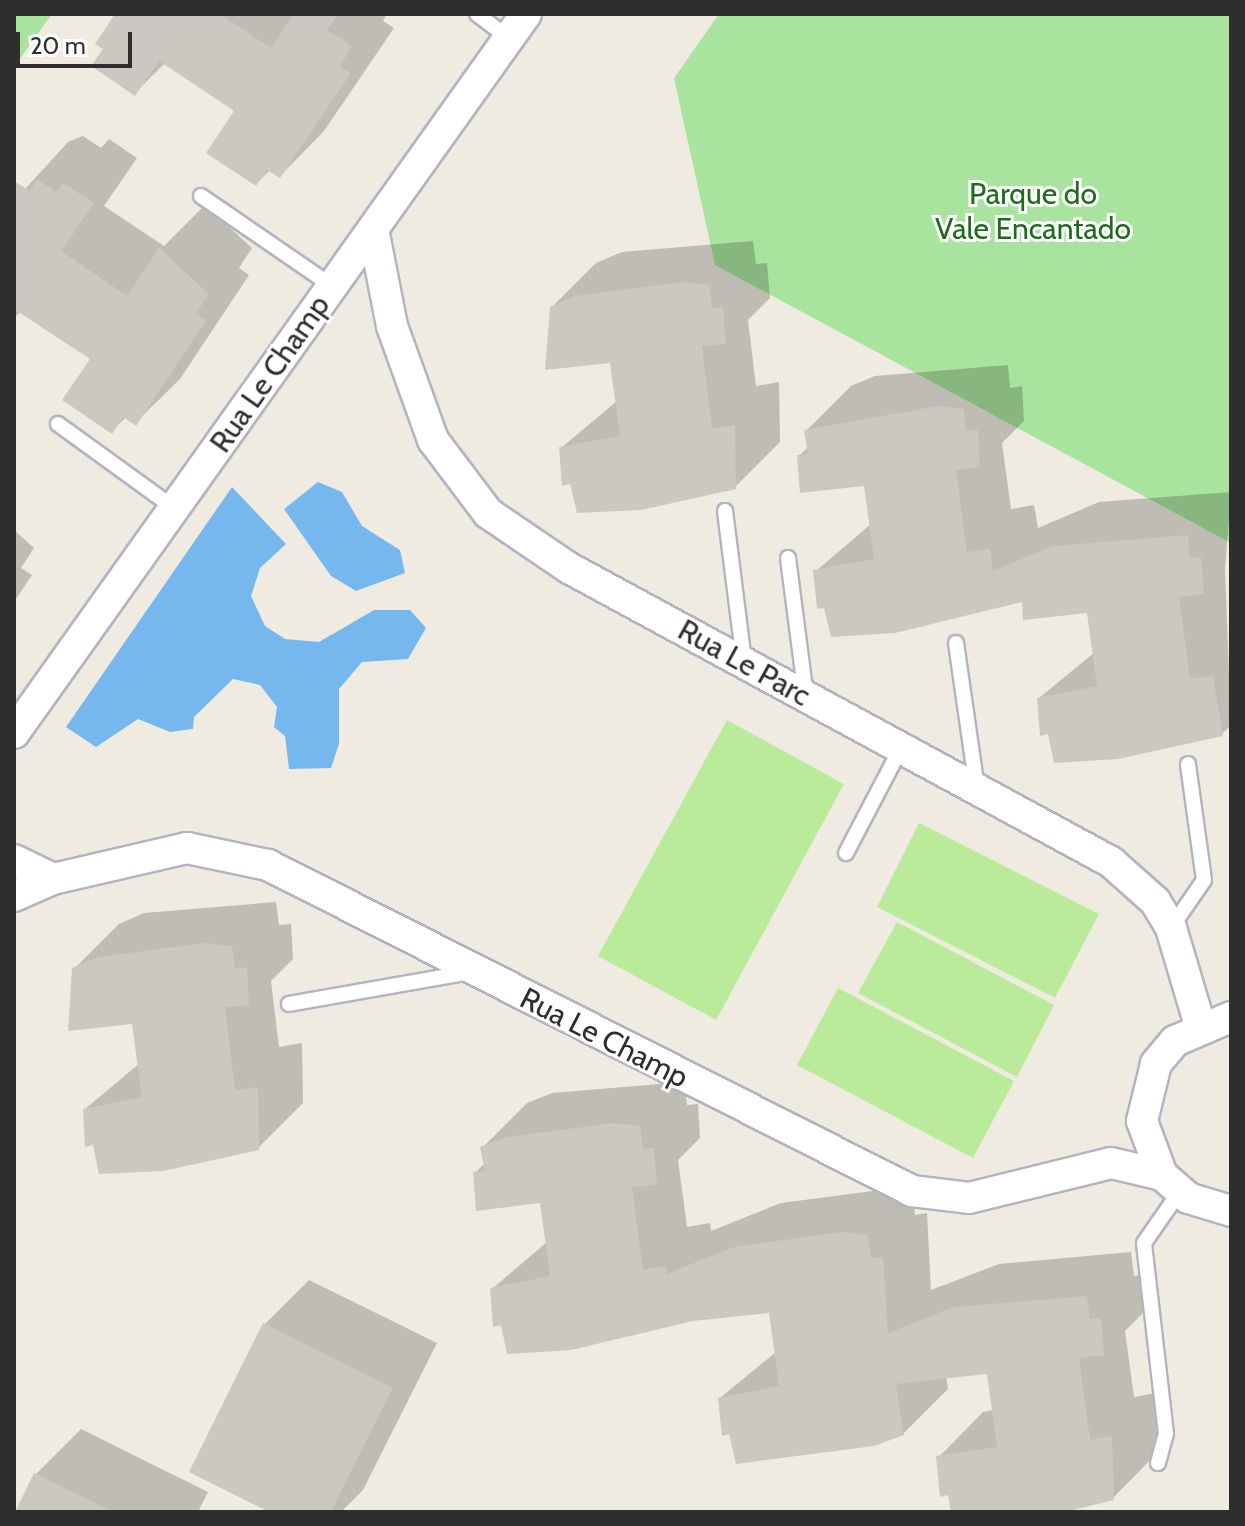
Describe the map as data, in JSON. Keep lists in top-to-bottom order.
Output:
{
  "streets": {
    "street": ["Rua Le Champ", "Rua Le Parc"]
  },
  "crossings": [
    ["Rua Le Champ", "Rua Le Parc"]
  ],
  "parks": ["Parque do Vale Encantado"],
  "scale_bar": "20 m"
}
